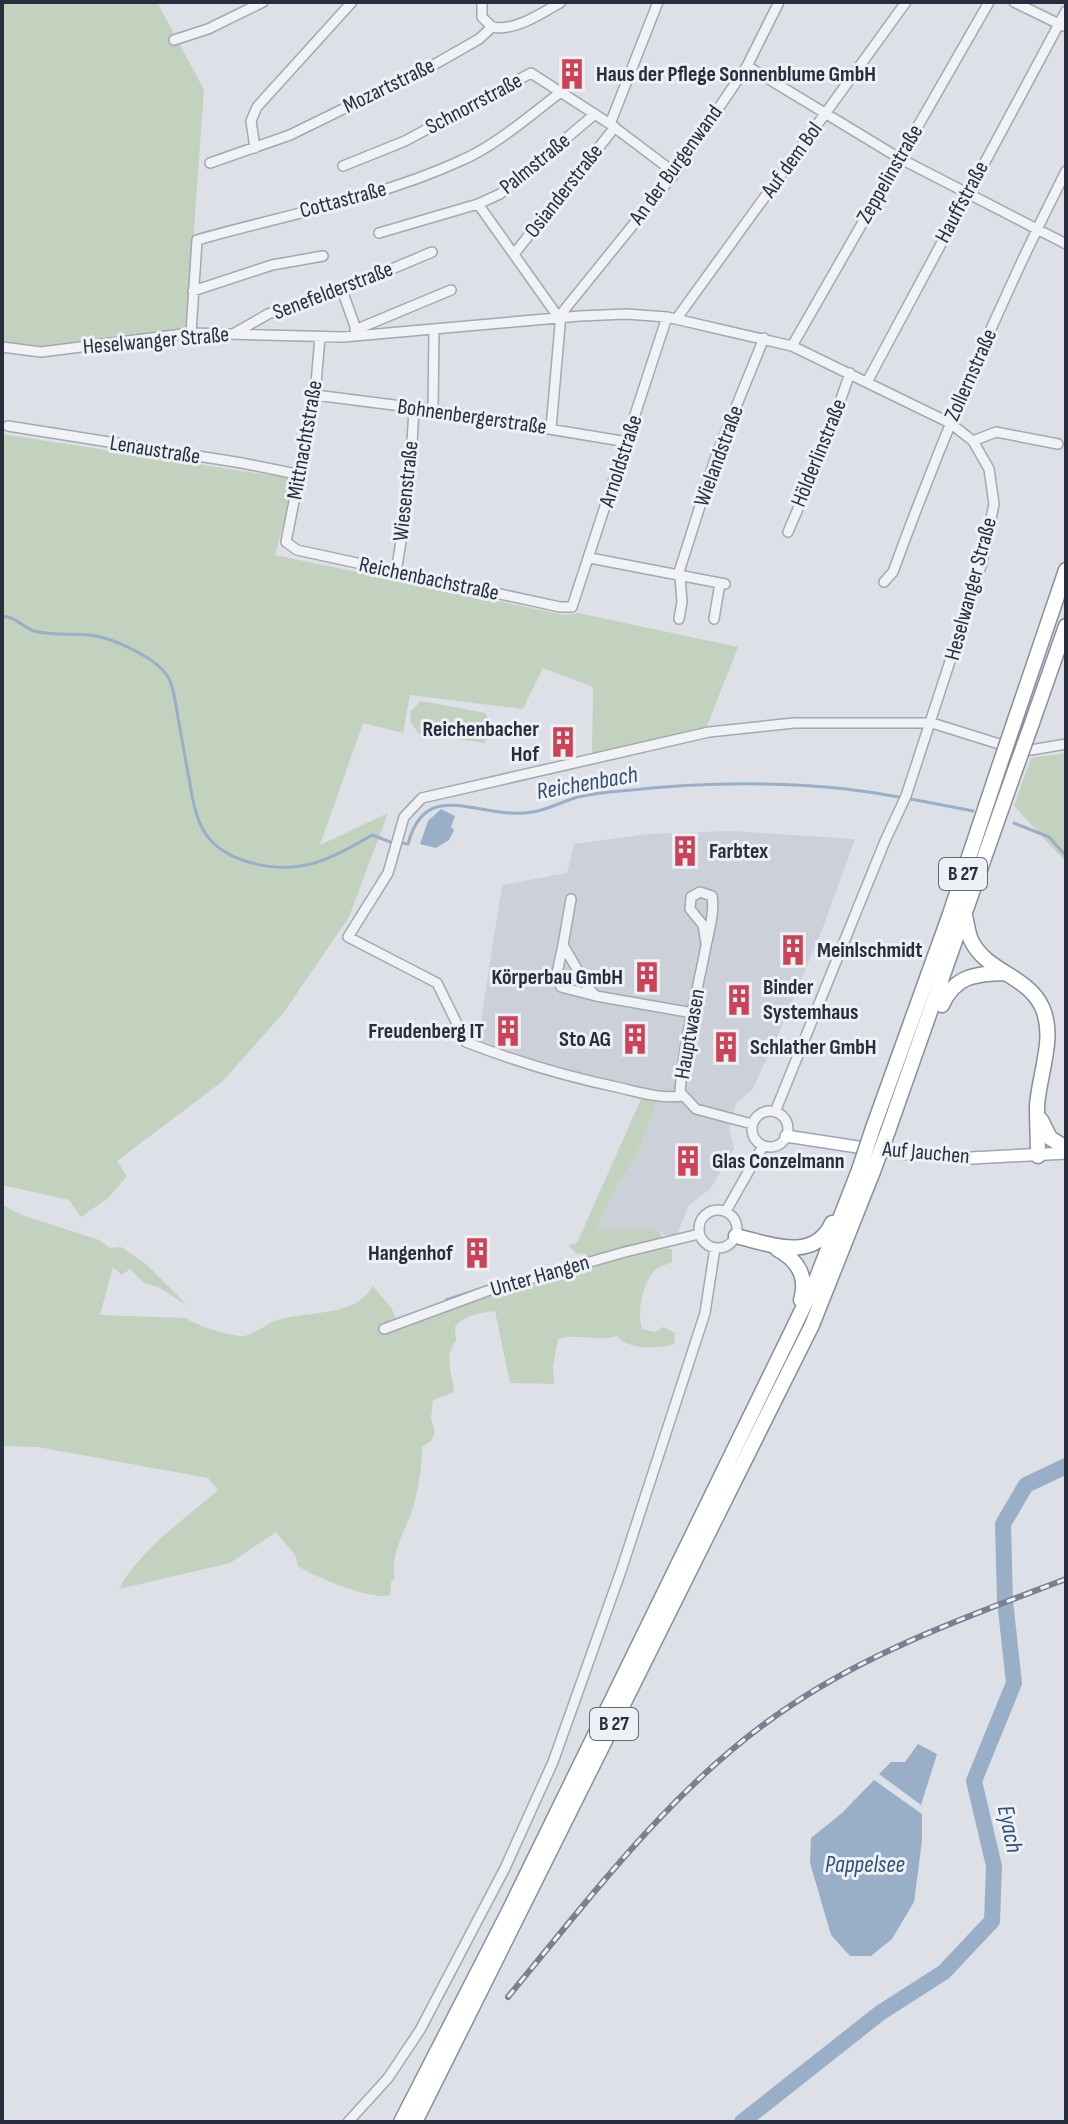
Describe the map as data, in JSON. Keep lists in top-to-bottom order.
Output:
{
  "streets": {
    "highway": ["B 27"],
    "main road": ["Auf Jauchen"],
    "street": [
      "Mozartstraße",
      "Schnorrstraße",
      "Auf dem Bol",
      "Palmstraße",
      "An der Burgenwand",
      "Zeppelinstraße",
      "Osianderstraße",
      "Cottastraße",
      "Hauffstraße",
      "Senefelderstraße",
      "Heselwanger Straße",
      "Zollernstraße",
      "Bohnenbergerstraße",
      "Mittnachtstraße",
      "Lenaustraße",
      "Hölderlinstraße",
      "Wielandstraße",
      "Arnoldstraße",
      "Wiesenstraße",
      "Reichenbachstraße",
      "Hauptwasen",
      "Unter Hangen"
    ]
  },
  "crossings": [
    ["Schnorrstraße", "Palmstraße"],
    ["Schnorrstraße", "An der Burgenwand"],
    ["Schnorrstraße", "Osianderstraße"],
    ["Schnorrstraße", "Cottastraße"],
    ["Auf dem Bol", "Heselwanger Straße"],
    ["Auf dem Bol", "Arnoldstraße"],
    ["Palmstraße", "Osianderstraße"],
    ["An der Burgenwand", "Osianderstraße"],
    ["An der Burgenwand", "Heselwanger Straße"],
    ["Zeppelinstraße", "Heselwanger Straße"],
    ["Osianderstraße", "Heselwanger Straße"],
    ["Cottastraße", "Heselwanger Straße"],
    ["Hauffstraße", "Heselwanger Straße"],
    ["Senefelderstraße", "Heselwanger Straße"],
    ["Heselwanger Straße", "Zollernstraße"],
    ["Heselwanger Straße", "Mittnachtstraße"],
    ["Heselwanger Straße", "Hölderlinstraße"],
    ["Heselwanger Straße", "Wielandstraße"],
    ["Heselwanger Straße", "Arnoldstraße"],
    ["Heselwanger Straße", "Hauptwasen"],
    ["Heselwanger Straße", "Auf Jauchen"],
    ["Bohnenbergerstraße", "Mittnachtstraße"],
    ["Bohnenbergerstraße", "Arnoldstraße"],
    ["Bohnenbergerstraße", "Wiesenstraße"],
    ["Mittnachtstraße", "Lenaustraße"],
    ["Mittnachtstraße", "Reichenbachstraße"],
    ["Arnoldstraße", "Reichenbachstraße"],
    ["Wiesenstraße", "Reichenbachstraße"],
    ["Hauptwasen", "Auf Jauchen"]
  ],
  "water": ["Reichenbach", "Eyach", "Pappelsee"],
  "places": {
    "building": [
      "Haus der Pflege Sonnenblume GmbH",
      "Reichenbacher Hof",
      "Farbtex",
      "Meinlschmidt",
      "Körperbau GmbH",
      "Binder Systemhaus",
      "Freudenberg IT",
      "Sto AG",
      "Schlather GmbH",
      "Glas Conzelmann",
      "Hangenhof"
    ]
  }
}
